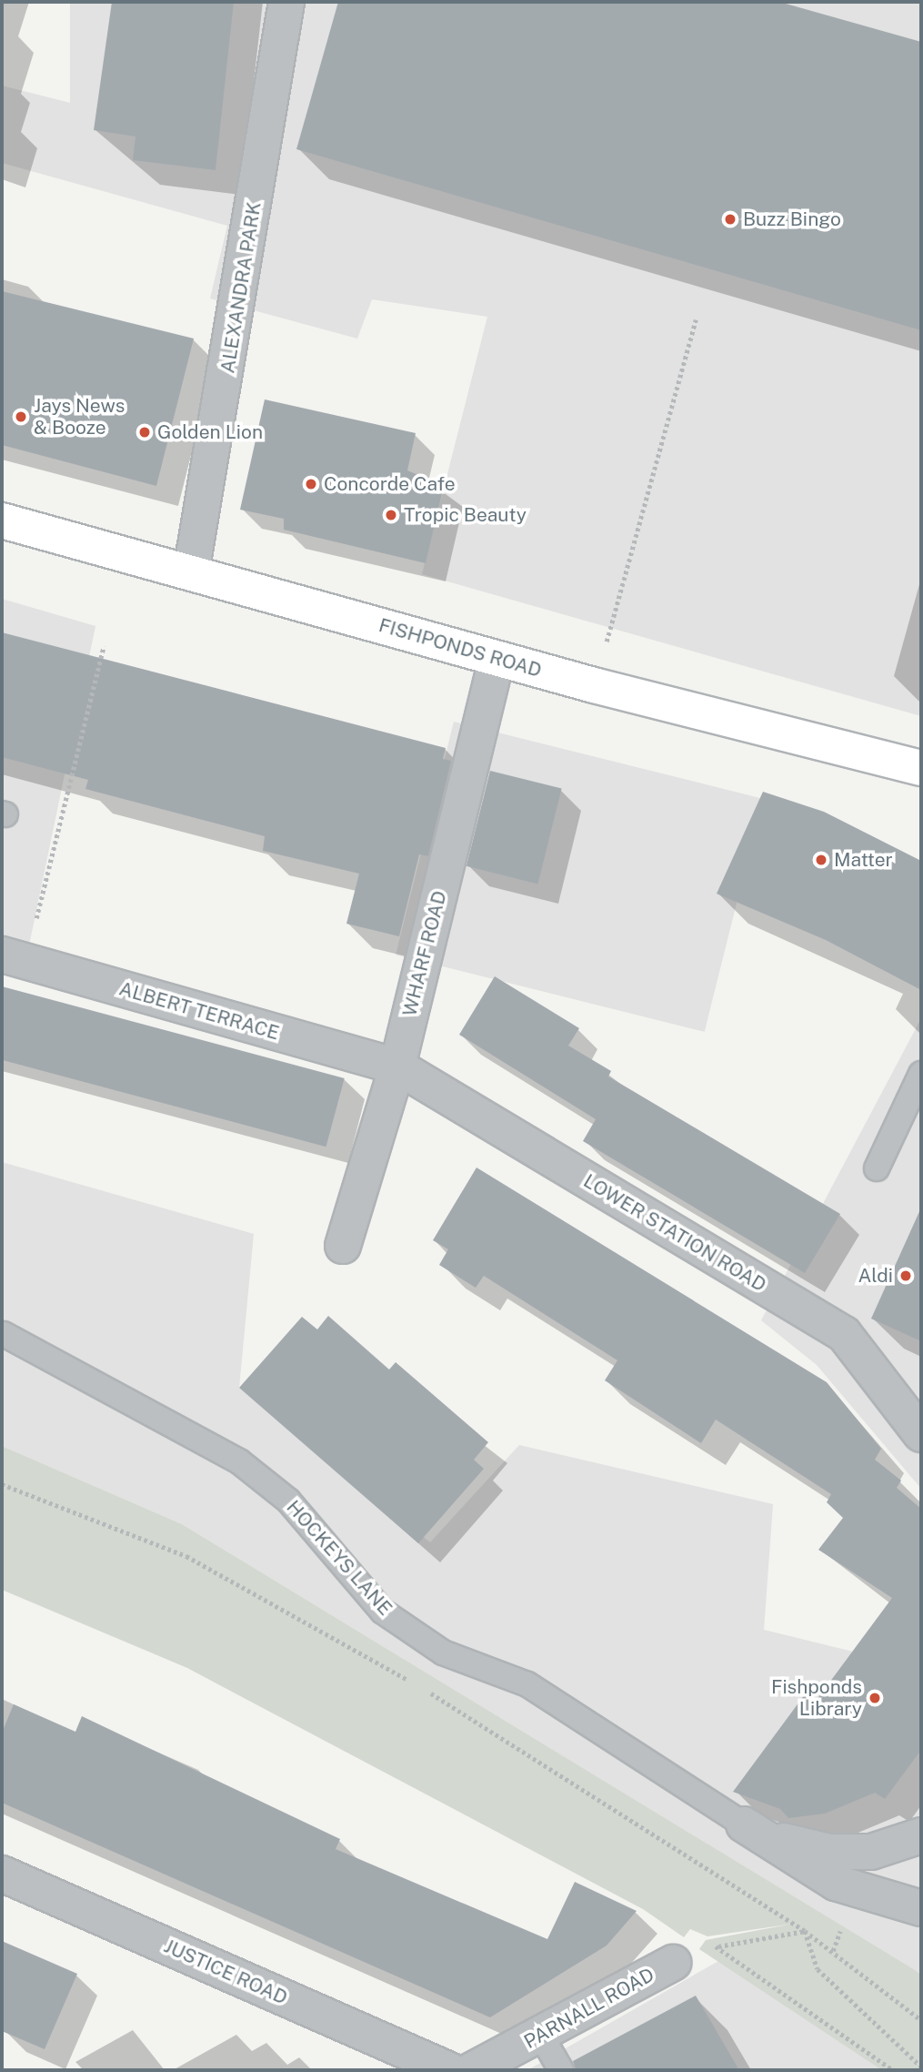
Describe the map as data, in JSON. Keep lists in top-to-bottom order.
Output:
{
  "streets": {
    "main road": ["FISHPONDS ROAD"],
    "street": [
      "ALEXANDRA PARK",
      "WHARF ROAD",
      "ALBERT TERRACE",
      "LOWER STATION ROAD",
      "HOCKEYS LANE",
      "JUSTICE ROAD",
      "PARNALL ROAD"
    ]
  },
  "crossings": [
    ["ALEXANDRA PARK", "FISHPONDS ROAD"],
    ["FISHPONDS ROAD", "WHARF ROAD"],
    ["WHARF ROAD", "ALBERT TERRACE"],
    ["WHARF ROAD", "LOWER STATION ROAD"],
    ["ALBERT TERRACE", "LOWER STATION ROAD"]
  ],
  "places": [
    "Buzz Bingo",
    "Jays News & Booze",
    "Golden Lion",
    "Concorde Cafe",
    "Tropic Beauty",
    "Matter",
    "Aldi",
    "Fishponds Library"
  ]
}
